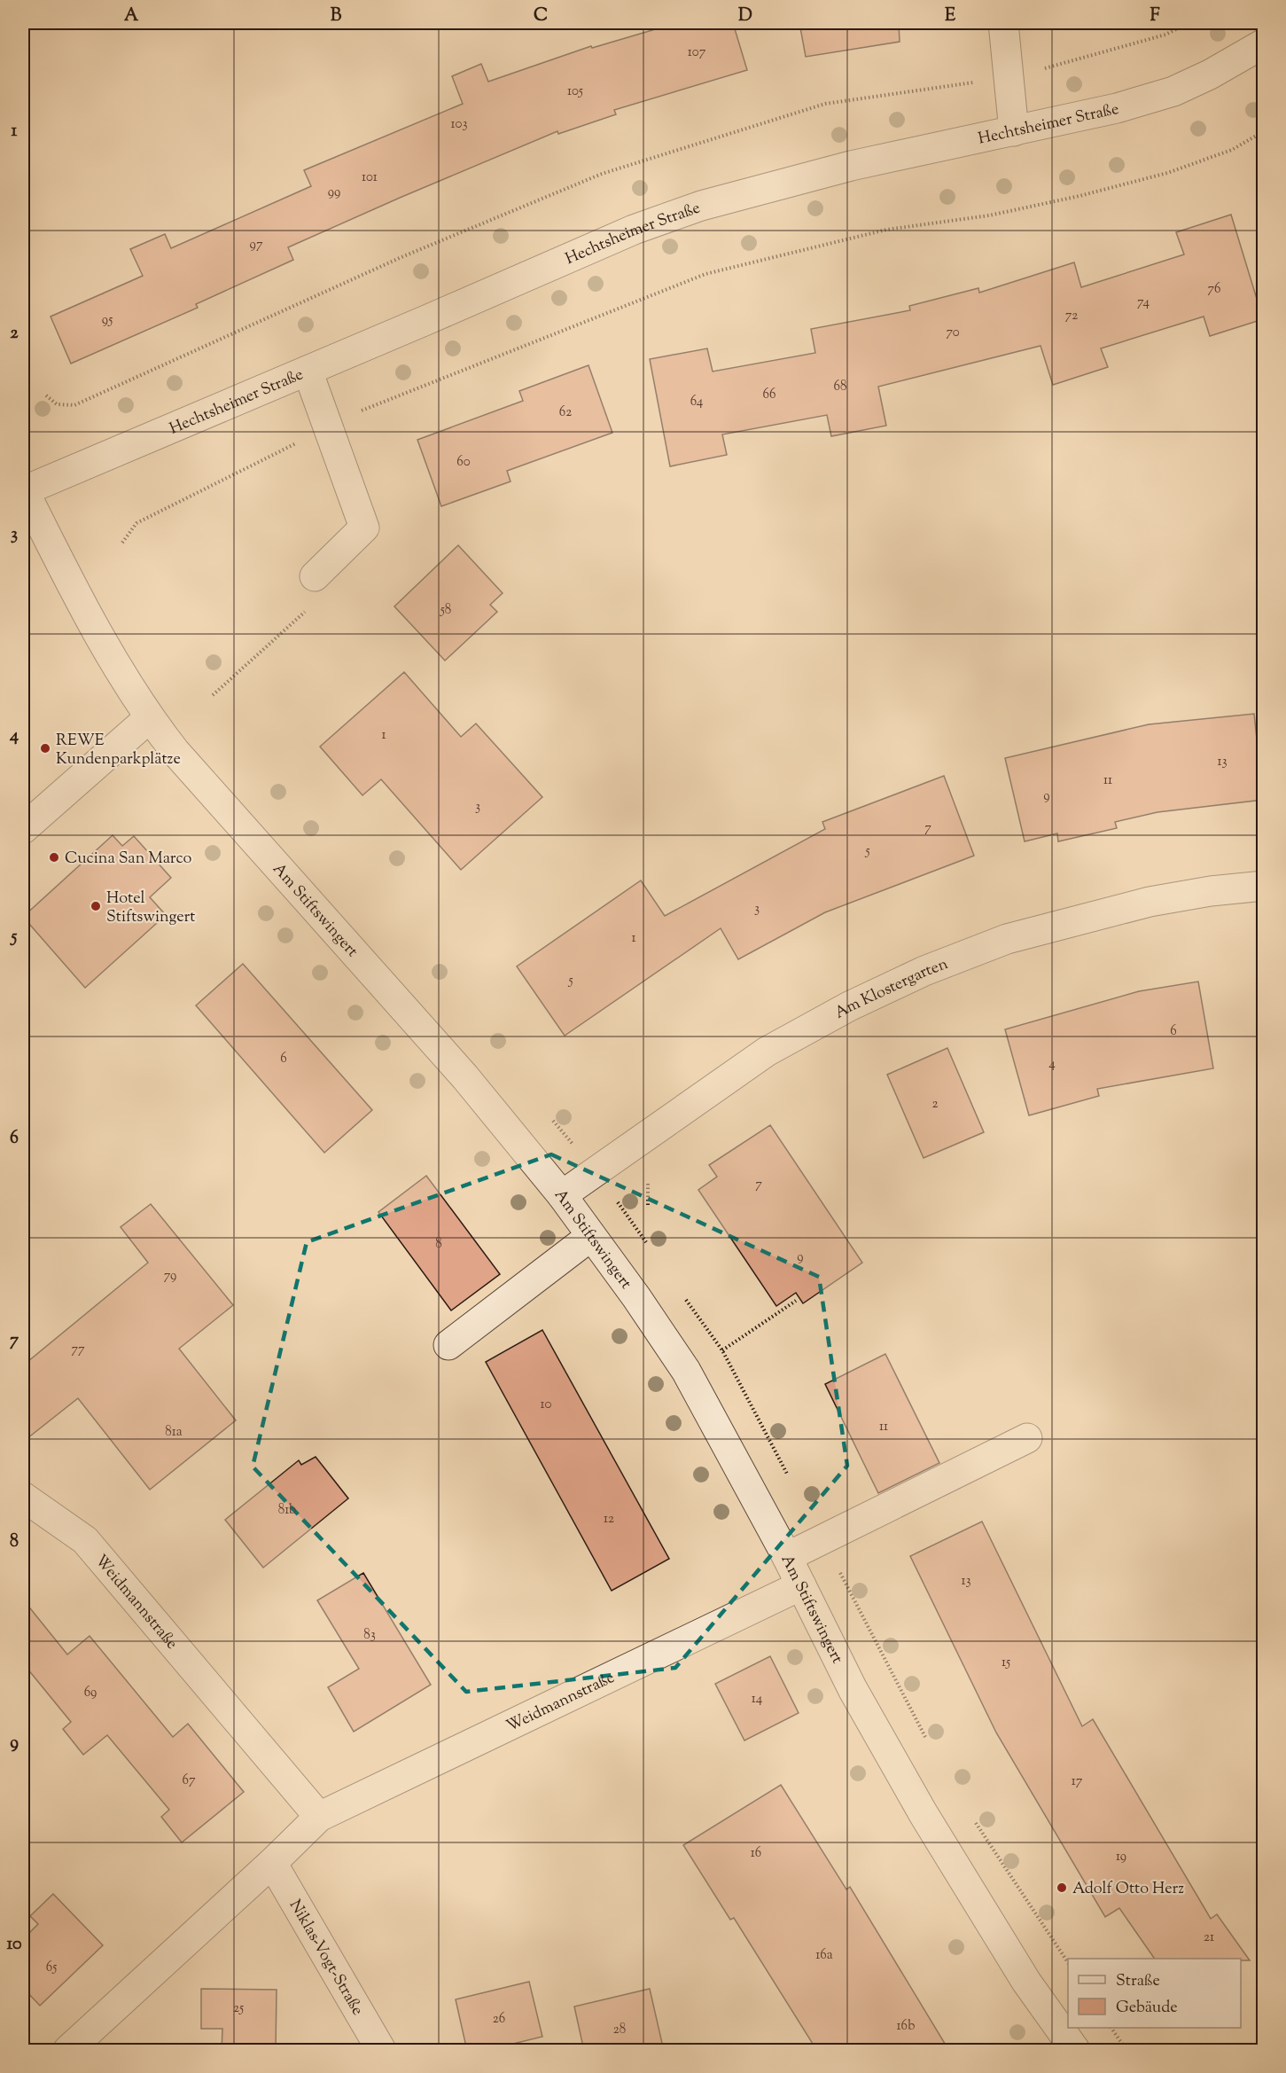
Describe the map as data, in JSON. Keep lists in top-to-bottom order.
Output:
{
  "streets": {
    "street": [
      "Hechtsheimer Straße",
      "Am Stiftswingert",
      "Am Klostergarten",
      "Weidmannstraße",
      "Niklas-Vogt-Straße"
    ]
  },
  "crossings": [
    ["Hechtsheimer Straße", "Am Stiftswingert"],
    ["Am Stiftswingert", "Am Klostergarten"],
    ["Am Stiftswingert", "Weidmannstraße"],
    ["Weidmannstraße", "Niklas-Vogt-Straße"]
  ],
  "places": [
    "REWE Kundenparkplätze",
    "Cucina San Marco",
    "Hotel Stiftswingert",
    "Adolf Otto Herz"
  ],
  "house_numbers": [
    "107",
    "105",
    "103",
    "101",
    "99",
    "97",
    "76",
    "74",
    "72",
    "95",
    "70",
    "68",
    "66",
    "64",
    "62",
    "60",
    "58",
    "1",
    "13",
    "11",
    "9",
    "3",
    "7",
    "5",
    "3",
    "1",
    "5",
    "6",
    "6",
    "4",
    "2",
    "7",
    "8",
    "9",
    "79",
    "77",
    "10",
    "11",
    "81a",
    "81b",
    "12",
    "13",
    "83",
    "15",
    "69",
    "14",
    "67",
    "17",
    "16",
    "19",
    "21",
    "16a",
    "65",
    "25",
    "26",
    "16b",
    "28"
  ],
  "legend": ["Straße", "Gebäude"],
  "grid": {
    "columns": [
      "A",
      "B",
      "C",
      "D",
      "E",
      "F"
    ],
    "rows": [
      "1",
      "2",
      "3",
      "4",
      "5",
      "6",
      "7",
      "8",
      "9",
      "10"
    ]
  }
}
